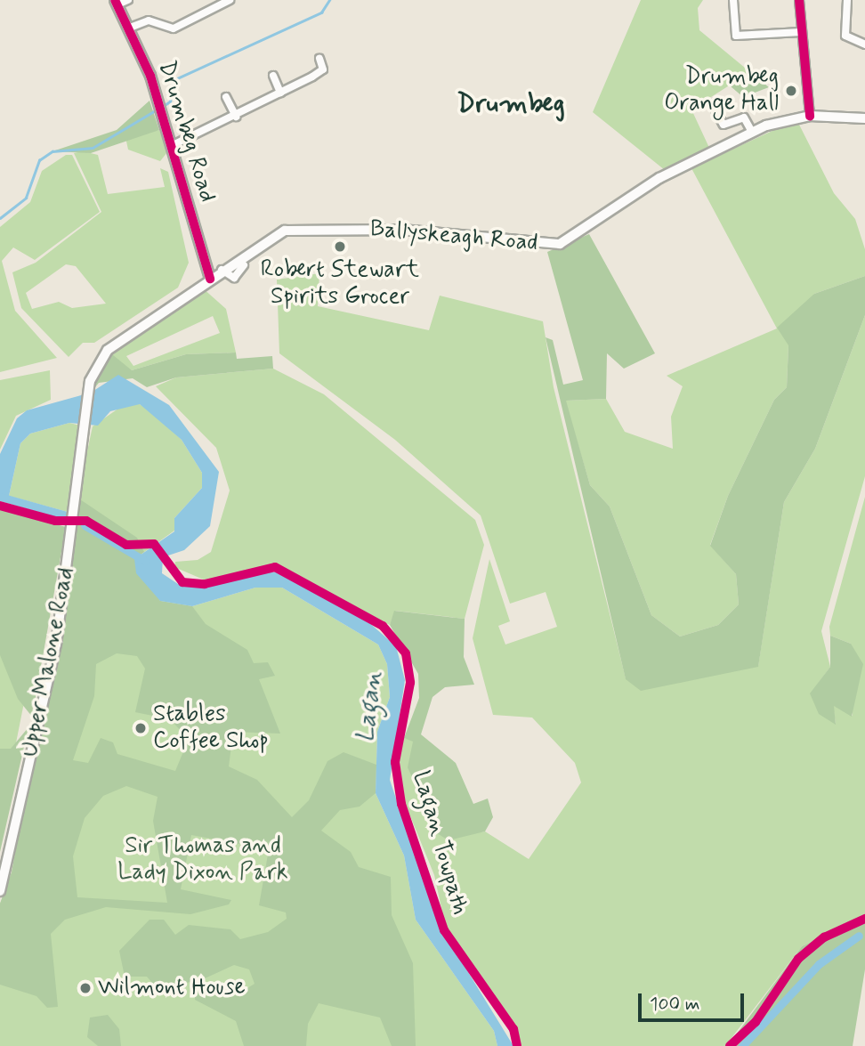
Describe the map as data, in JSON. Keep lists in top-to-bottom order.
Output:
{
  "streets": {
    "main road": ["Drumbeg Road", "Ballyskeagh Road", "Upper Malone Road"],
    "cycle path": ["Lagan Towpath"]
  },
  "crossings": [
    ["Drumbeg Road", "Ballyskeagh Road"],
    ["Drumbeg Road", "Upper Malone Road"],
    ["Ballyskeagh Road", "Upper Malone Road"]
  ],
  "districts": ["Drumbeg"],
  "water": ["Lagan"],
  "parks": ["Sir Thomas and Lady Dixon Park"],
  "places": [
    "Drumbeg Orange Hall",
    "Robert Stewart Spirits Grocer",
    "Stables Coffee Shop",
    "Wilmont House"
  ],
  "scale_bar": "100 m"
}
